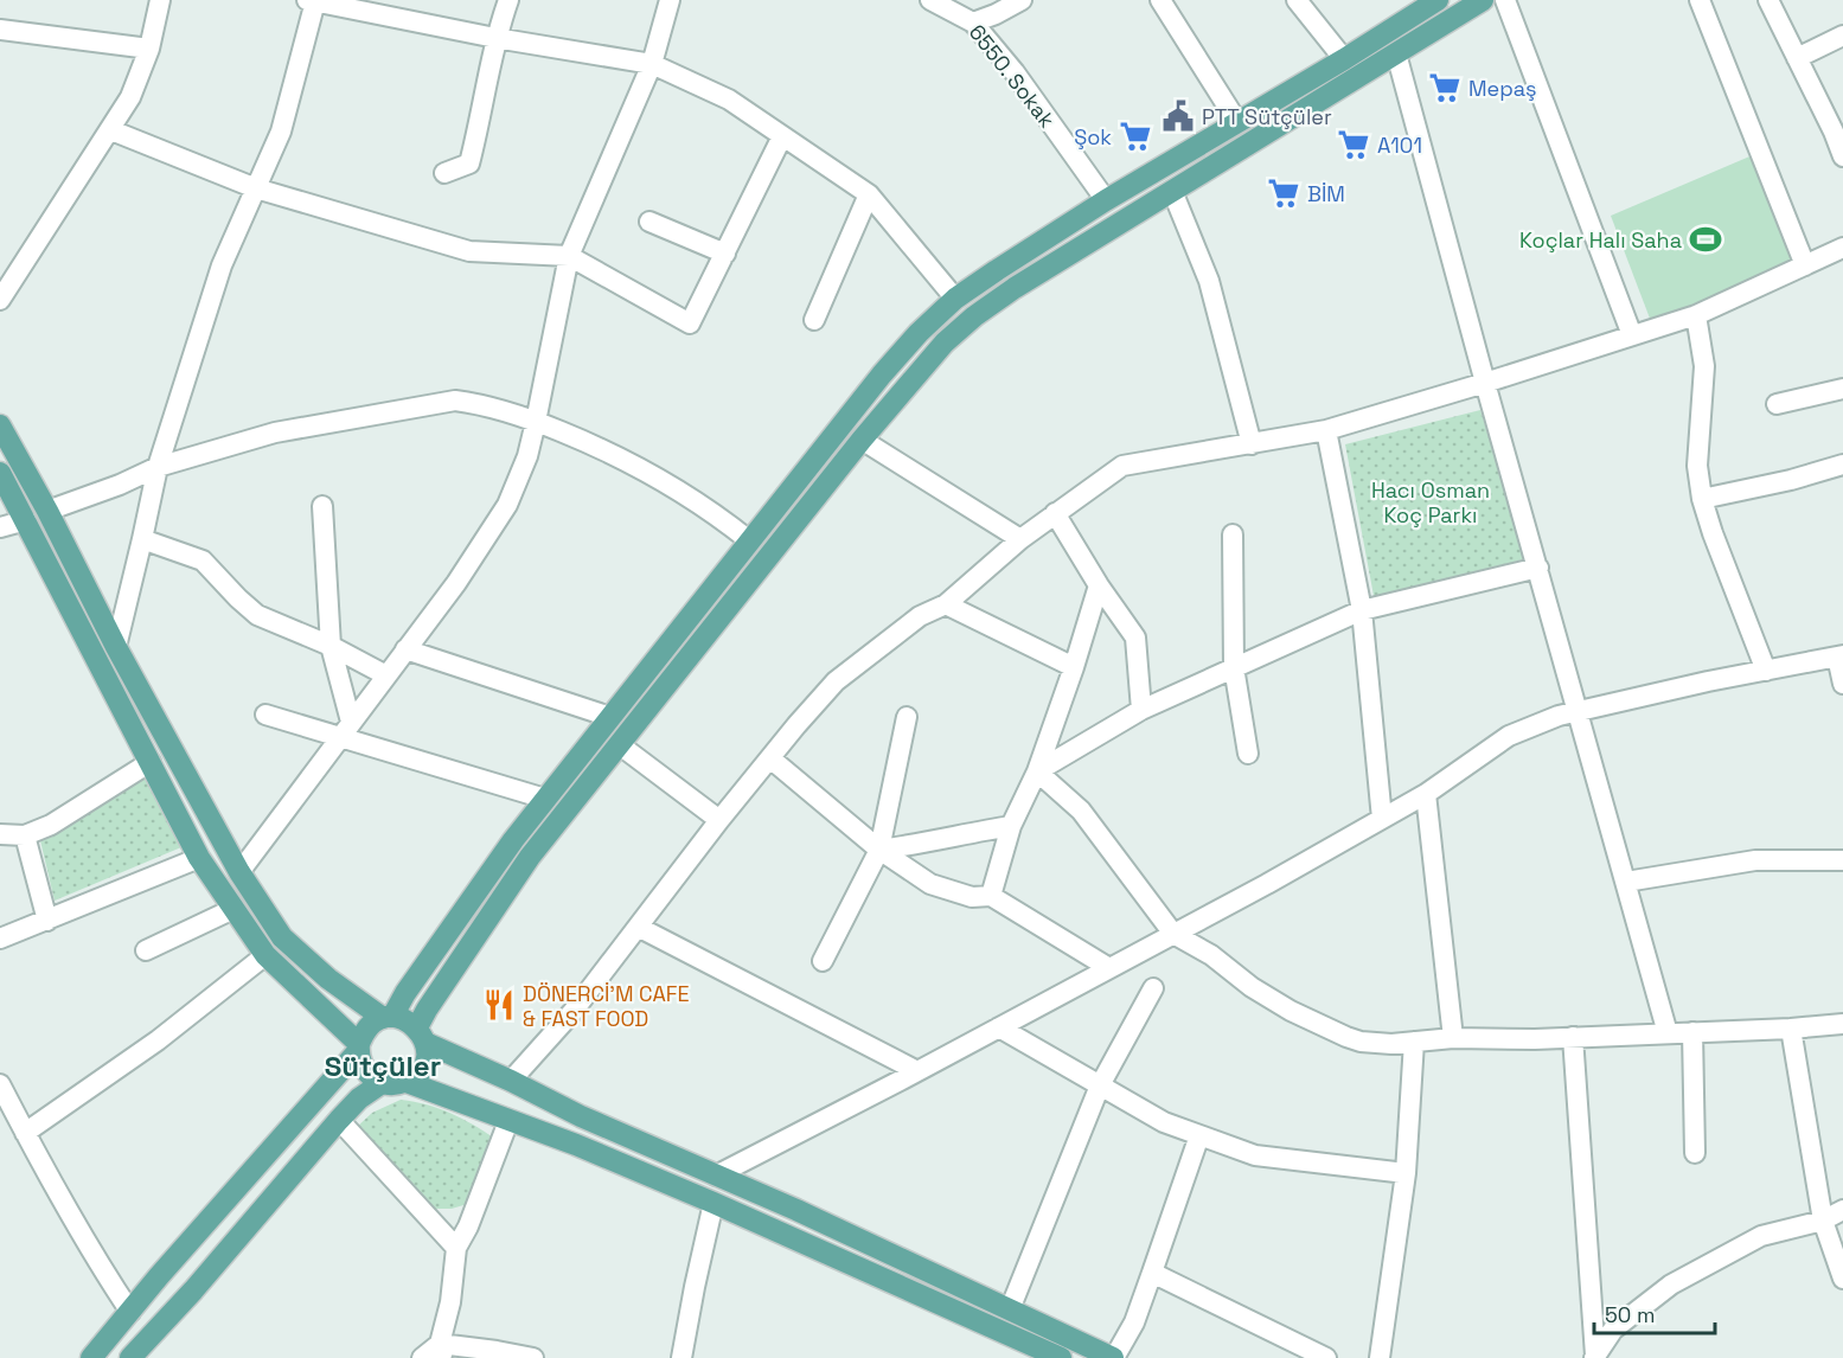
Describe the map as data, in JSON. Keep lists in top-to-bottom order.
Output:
{
  "streets": {
    "street": ["6550. Sokak"]
  },
  "districts": ["Sütçüler"],
  "parks": ["Hacı Osman Koç Parkı"],
  "places": {
    "supermarket": [
      "Mepaş",
      "Şok",
      "A101",
      "BİM"
    ],
    "public building": ["PTT Sütçüler"],
    "sports": ["Koçlar Halı Saha"],
    "restaurant": ["DÖNERCİ'M CAFE & FAST FOOD"]
  },
  "scale_bar": "50 m"
}
